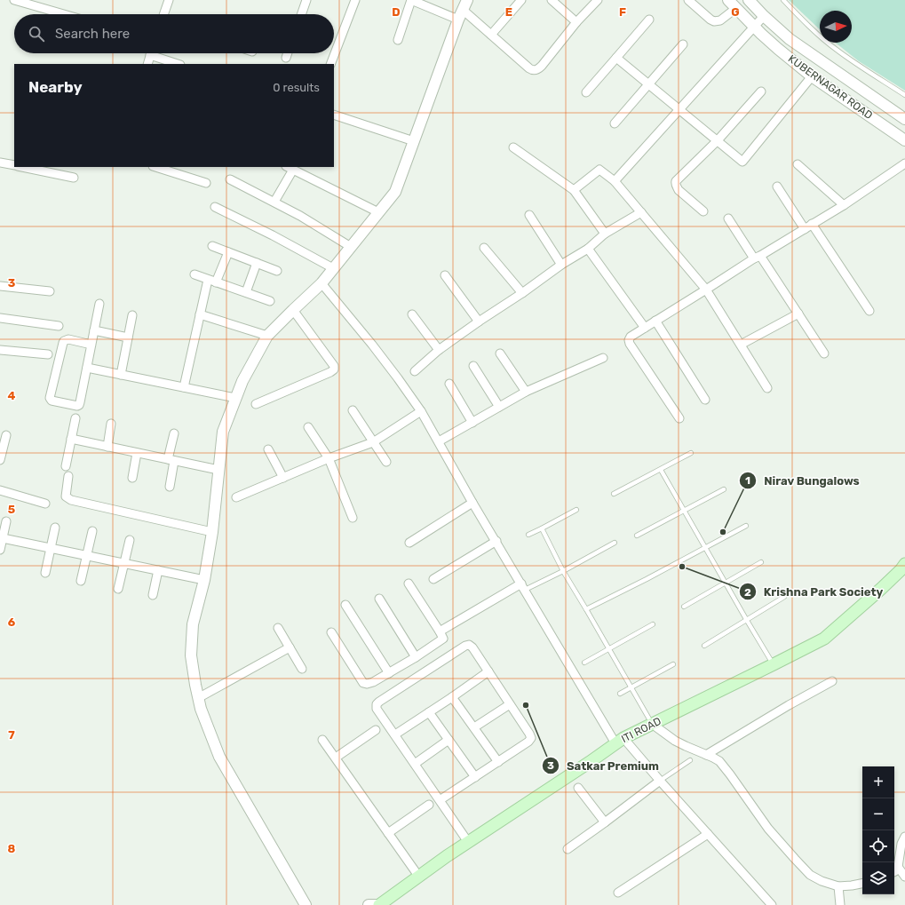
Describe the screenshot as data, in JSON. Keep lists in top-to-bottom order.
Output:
{
  "streets": {
    "main road": ["ITI ROAD"],
    "street": ["KUBERNAGAR ROAD"]
  },
  "places": ["Nirav Bungalows", "Krishna Park Society", "Satkar Premium"],
  "north": "right",
  "page": {
    "search": "Search here",
    "heading": ["Nearby", "0 results"],
    "map_buttons": ["+", "−"]
  },
  "grid": {
    "columns": [
      "D",
      "E",
      "F",
      "G"
    ],
    "rows": [
      "3",
      "4",
      "5",
      "6",
      "7",
      "8"
    ]
  }
}
